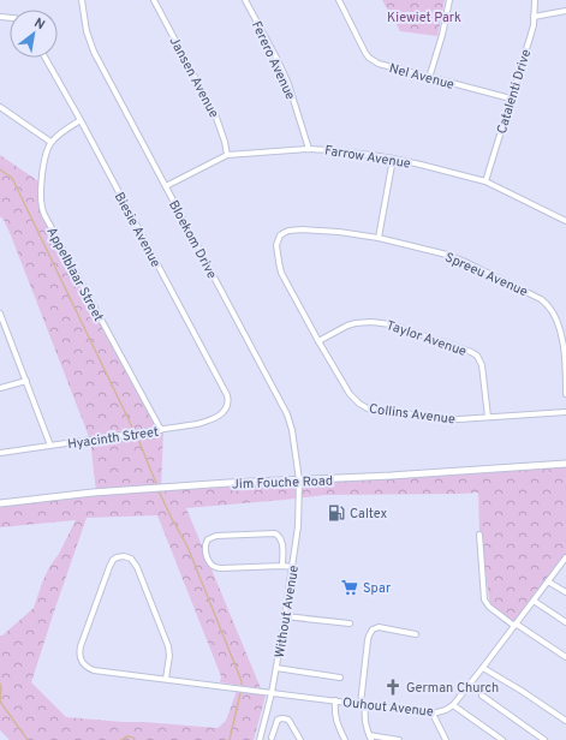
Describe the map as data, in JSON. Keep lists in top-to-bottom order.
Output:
{
  "streets": {
    "street": [
      "Ferero Avenue",
      "Nel Avenue",
      "Jansen Avenue",
      "Catalenti Drive",
      "Farrow Avenue",
      "Biesie Avenue",
      "Bloekom Drive",
      "Appelblaar Street",
      "Spreeu Avenue",
      "Taylor Avenue",
      "Collins Avenue",
      "Hyacinth Street",
      "Jim Fouche Road",
      "Without Avenue",
      "Ouhout Avenue"
    ]
  },
  "crossings": [
    ["Ferero Avenue", "Farrow Avenue"],
    ["Nel Avenue", "Catalenti Drive"],
    ["Jansen Avenue", "Farrow Avenue"],
    ["Catalenti Drive", "Farrow Avenue"],
    ["Farrow Avenue", "Bloekom Drive"],
    ["Biesie Avenue", "Hyacinth Street"],
    ["Bloekom Drive", "Jim Fouche Road"],
    ["Bloekom Drive", "Without Avenue"],
    ["Appelblaar Street", "Hyacinth Street"],
    ["Spreeu Avenue", "Collins Avenue"],
    ["Taylor Avenue", "Collins Avenue"],
    ["Jim Fouche Road", "Without Avenue"],
    ["Without Avenue", "Ouhout Avenue"]
  ],
  "parks": ["Kiewiet Park"],
  "places": {
    "fuel station": ["Caltex"],
    "supermarket": ["Spar"],
    "church": ["German Church"]
  },
  "north": "top right"
}
